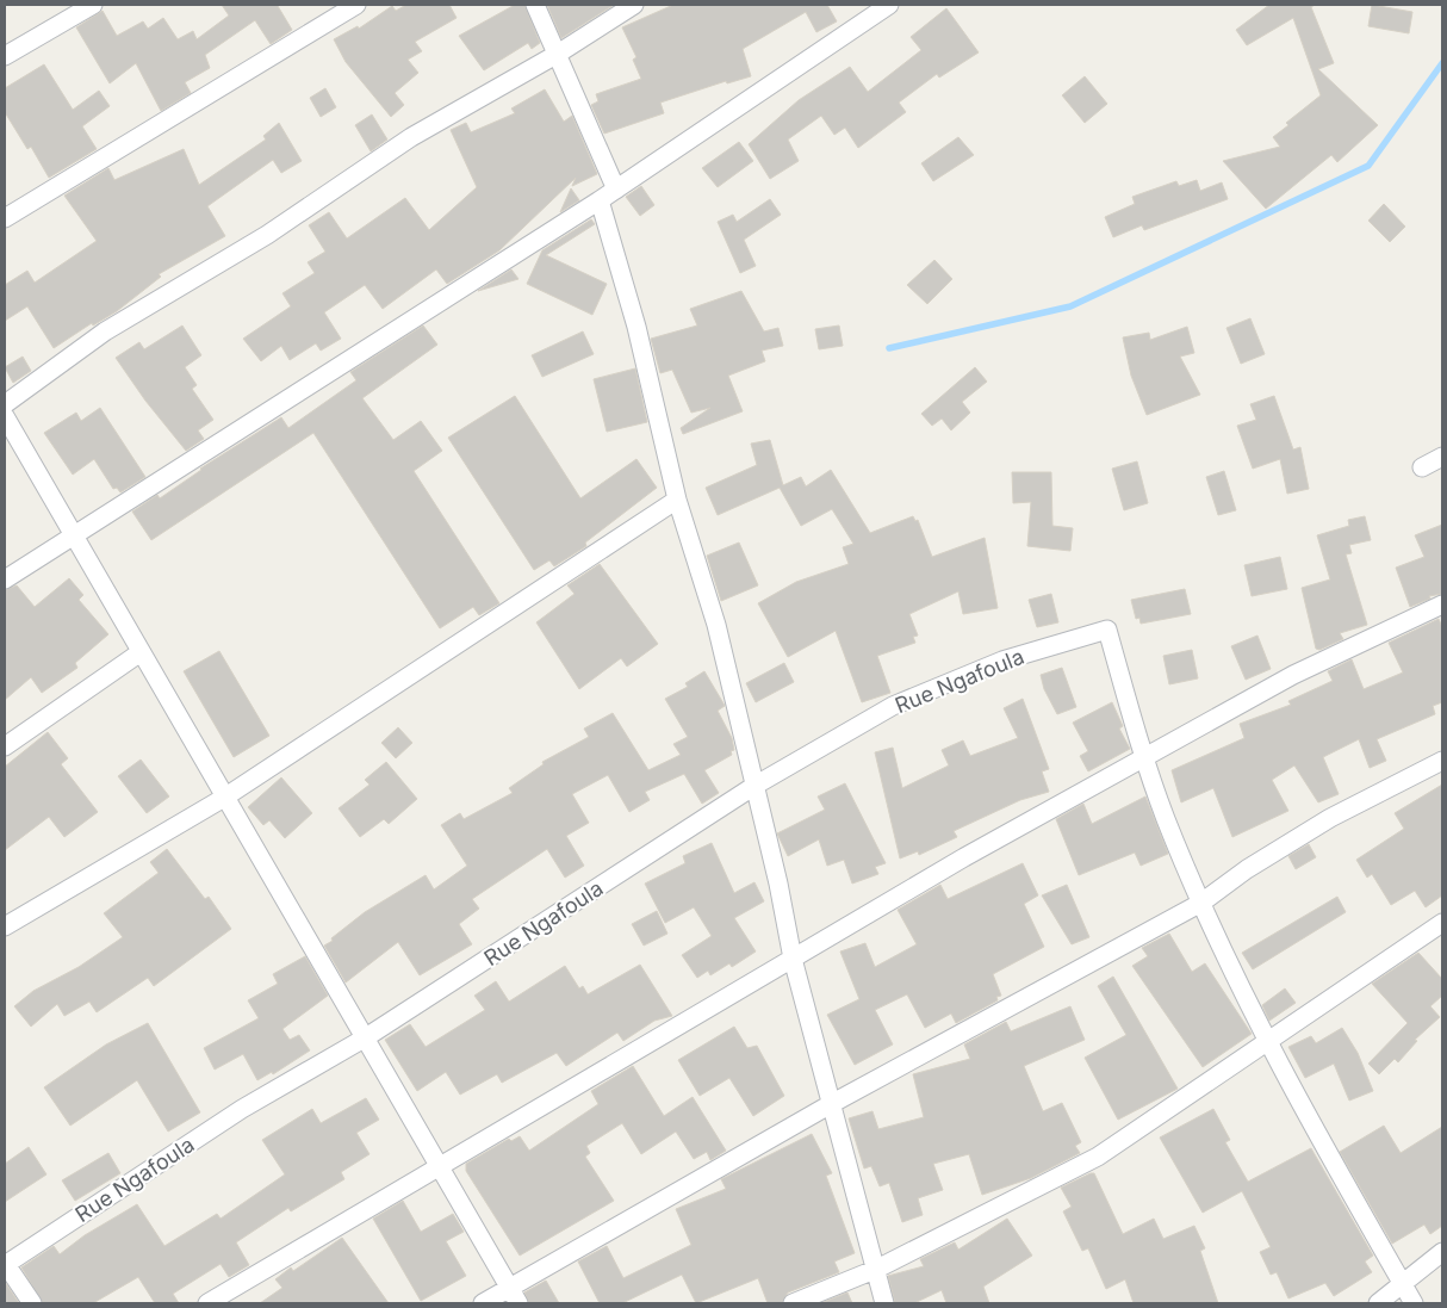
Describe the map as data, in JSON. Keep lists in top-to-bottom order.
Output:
{
  "streets": {
    "street": ["Rue Ngafoula"]
  }
}
